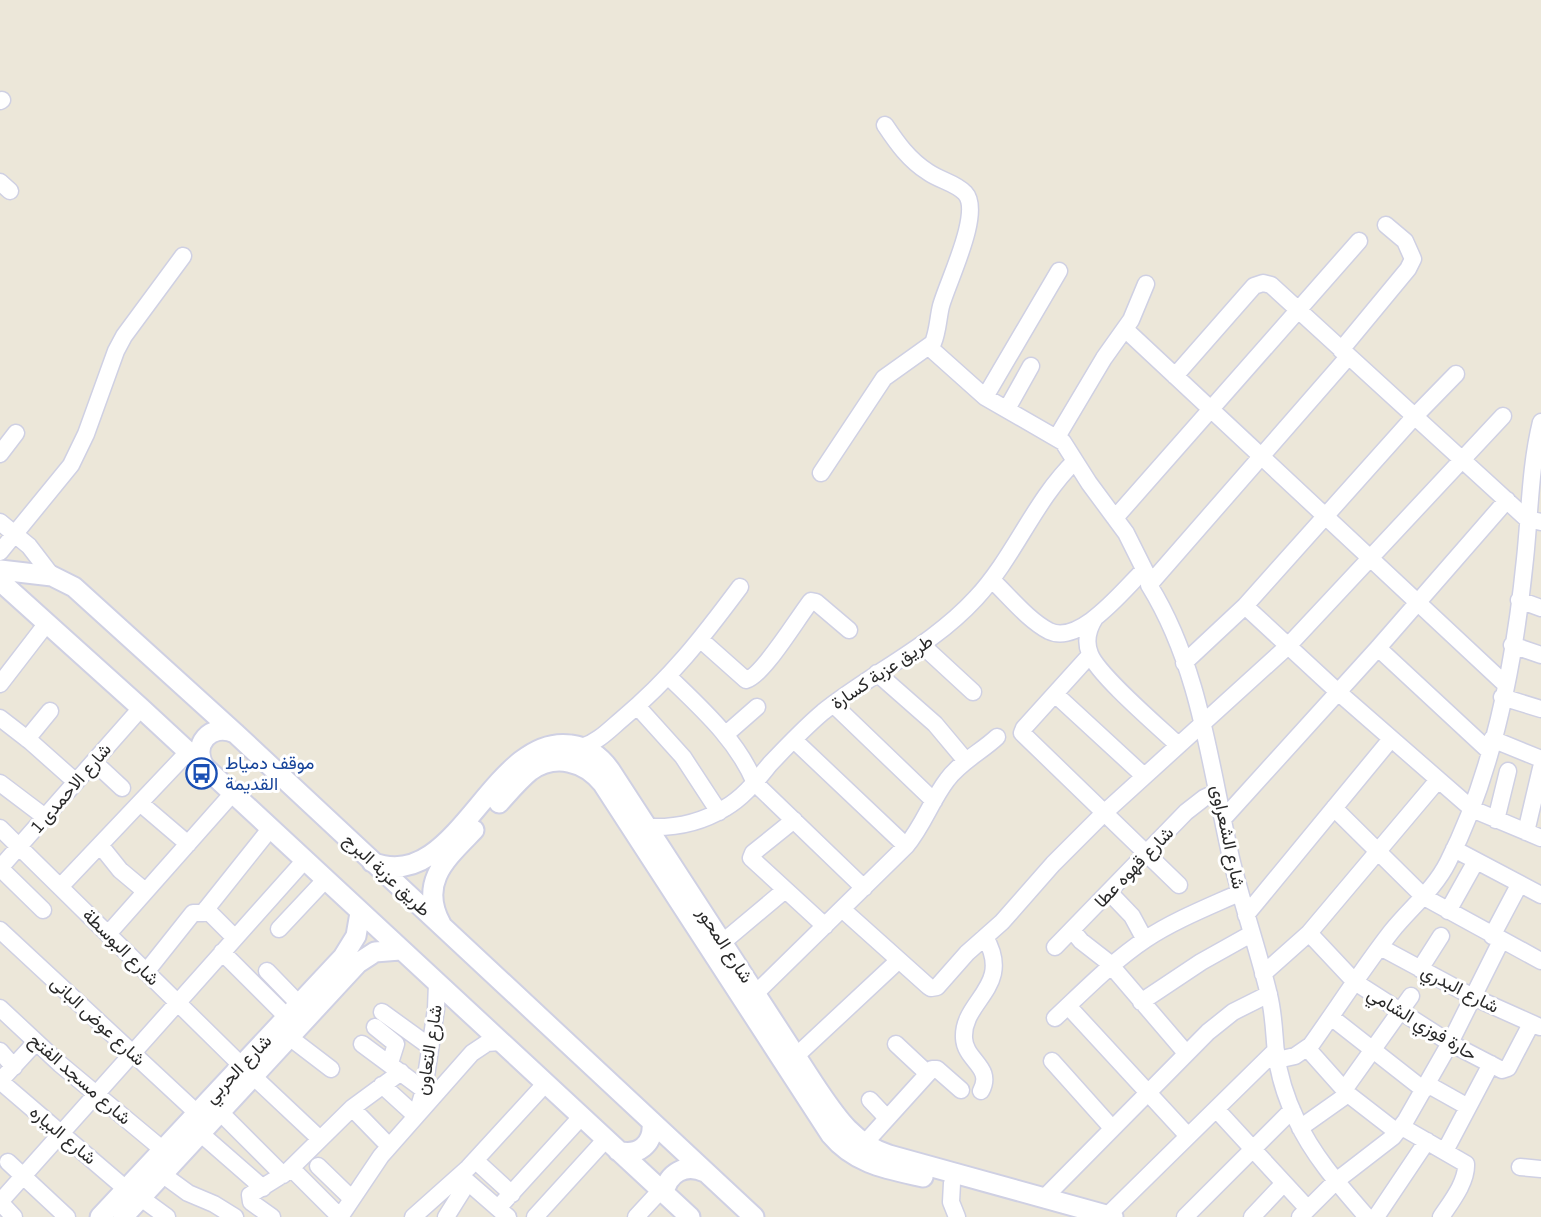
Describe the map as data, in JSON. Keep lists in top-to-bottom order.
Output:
{
  "streets": {
    "street": [
      "طريق عزبة كسارة",
      "شارع الاحمدى 1",
      "شارع الشعراوى",
      "شارع قهوه عطا",
      "طريق عزبة البرج",
      "شارع المحور",
      "شارع البوسطة",
      "شارع البدري",
      "شارع عوض البانى",
      "حارة فوزي الشامي",
      "شارع التعاون",
      "شارع الحربي",
      "شارع مسجد الفتح",
      "شارع البياره"
    ]
  },
  "crossings": [
    ["طريق عزبة كسارة", "شارع الشعراوى"],
    ["طريق عزبة كسارة", "شارع المحور"],
    ["شارع الاحمدى 1", "شارع البوسطة"],
    ["شارع الشعراوى", "شارع قهوه عطا"],
    ["طريق عزبة البرج", "شارع المحور"],
    ["شارع البوسطة", "شارع الحربي"],
    ["شارع عوض البانى", "شارع الحربي"],
    ["شارع الحربي", "شارع مسجد الفتح"],
    ["شارع الحربي", "شارع البياره"]
  ],
  "places": {
    "bus stop": ["موقف دمياط القديمة"]
  }
}
